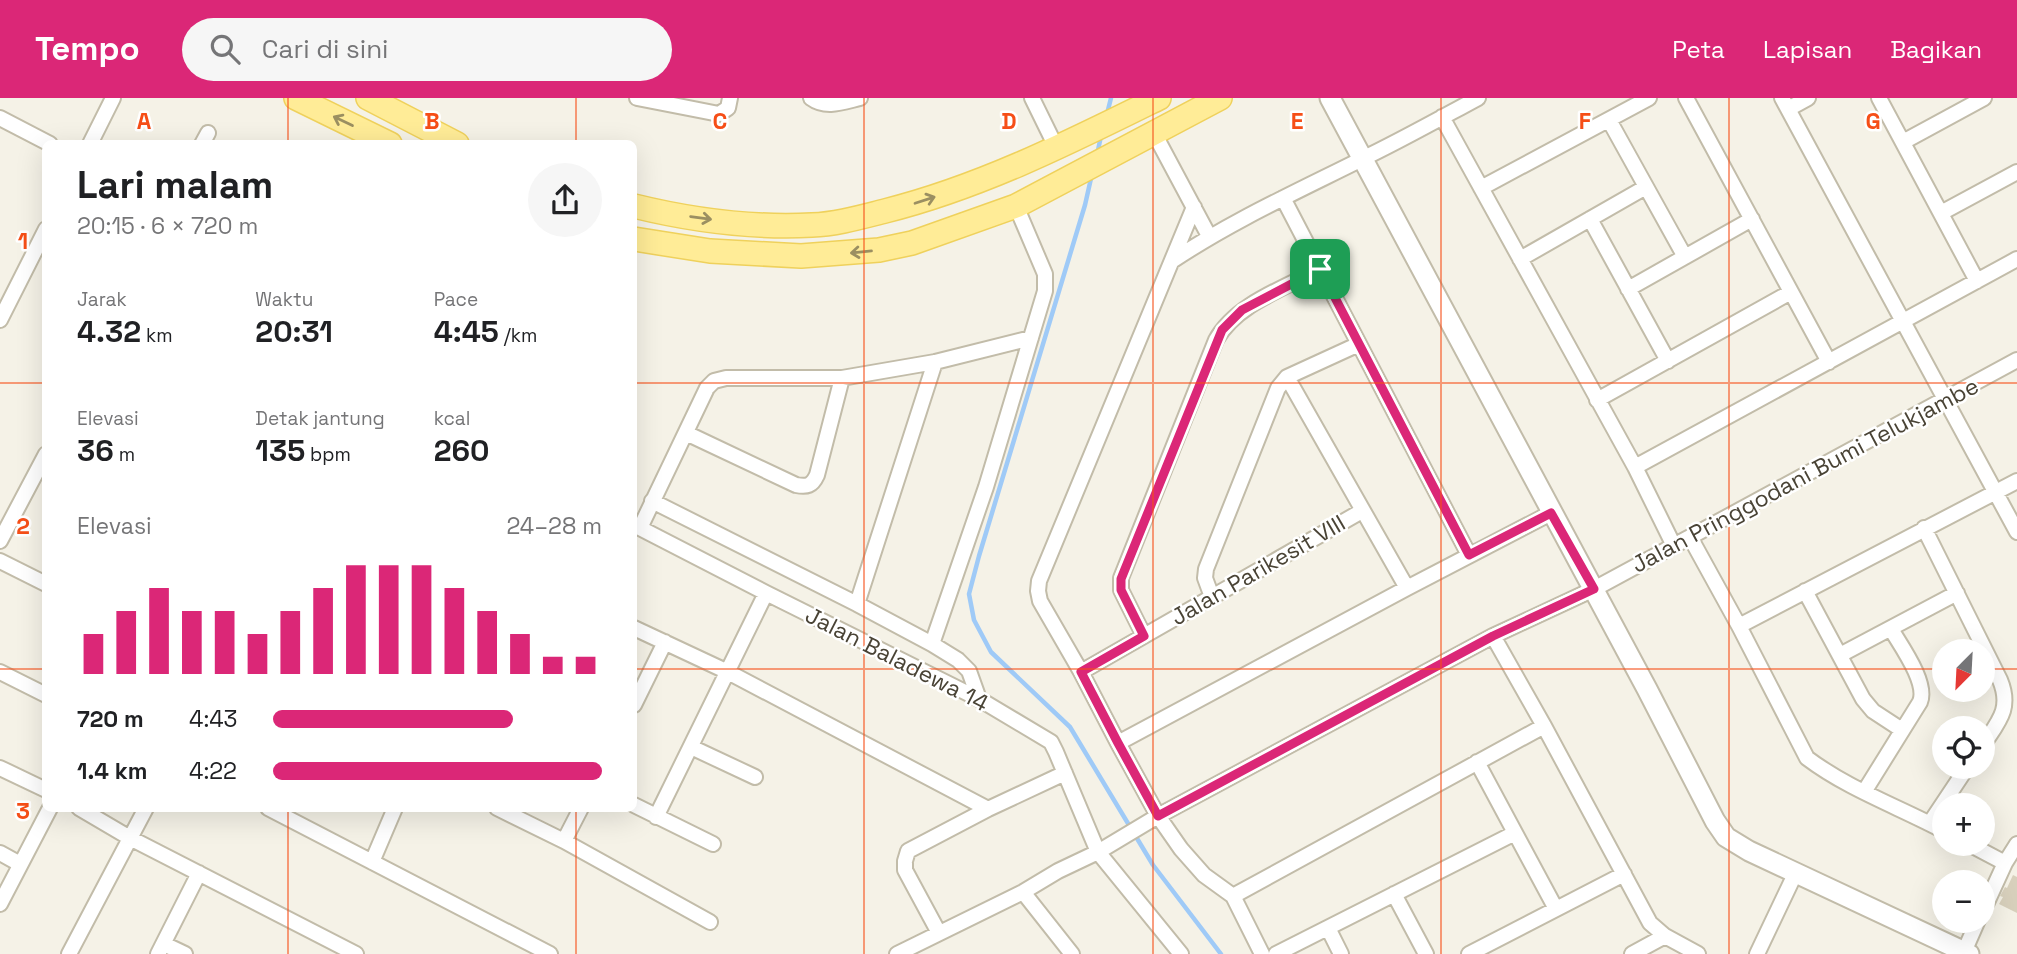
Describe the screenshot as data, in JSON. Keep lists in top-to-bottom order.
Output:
{
  "streets": {
    "street": ["Jalan Pringgodani Bumi Telukjambe", "Jalan Parikesit VIII", "Jalan Baladewa 14"]
  },
  "crossings": [
    ["Jalan Pringgodani Bumi Telukjambe", "Jalan Baladewa 14"]
  ],
  "north": "bottom left",
  "page": {
    "header": "Tempo",
    "search": "Cari di sini",
    "nav": ["Peta", "Lapisan", "Bagikan"],
    "heading": ["Lari malam", "20:15 · 6 × 720 m"],
    "stats": [
      ["Jarak", "4.32 km"],
      ["Waktu", "20:31"],
      ["Pace", "4:45 /km"],
      ["Elevasi", "36 m"],
      ["Detak jantung", "135 bpm"],
      ["kcal", "260"]
    ],
    "chart": ["Elevasi", "24–28 m"],
    "map_buttons": ["+", "−"],
    "list": [
      {
        "name": "720 m",
        "note": "4:43"
      },
      {
        "name": "1.4 km",
        "note": "4:22"
      }
    ]
  },
  "grid": {
    "columns": [
      "A",
      "B",
      "C",
      "D",
      "E",
      "F",
      "G"
    ],
    "rows": ["1", "2", "3"]
  }
}
